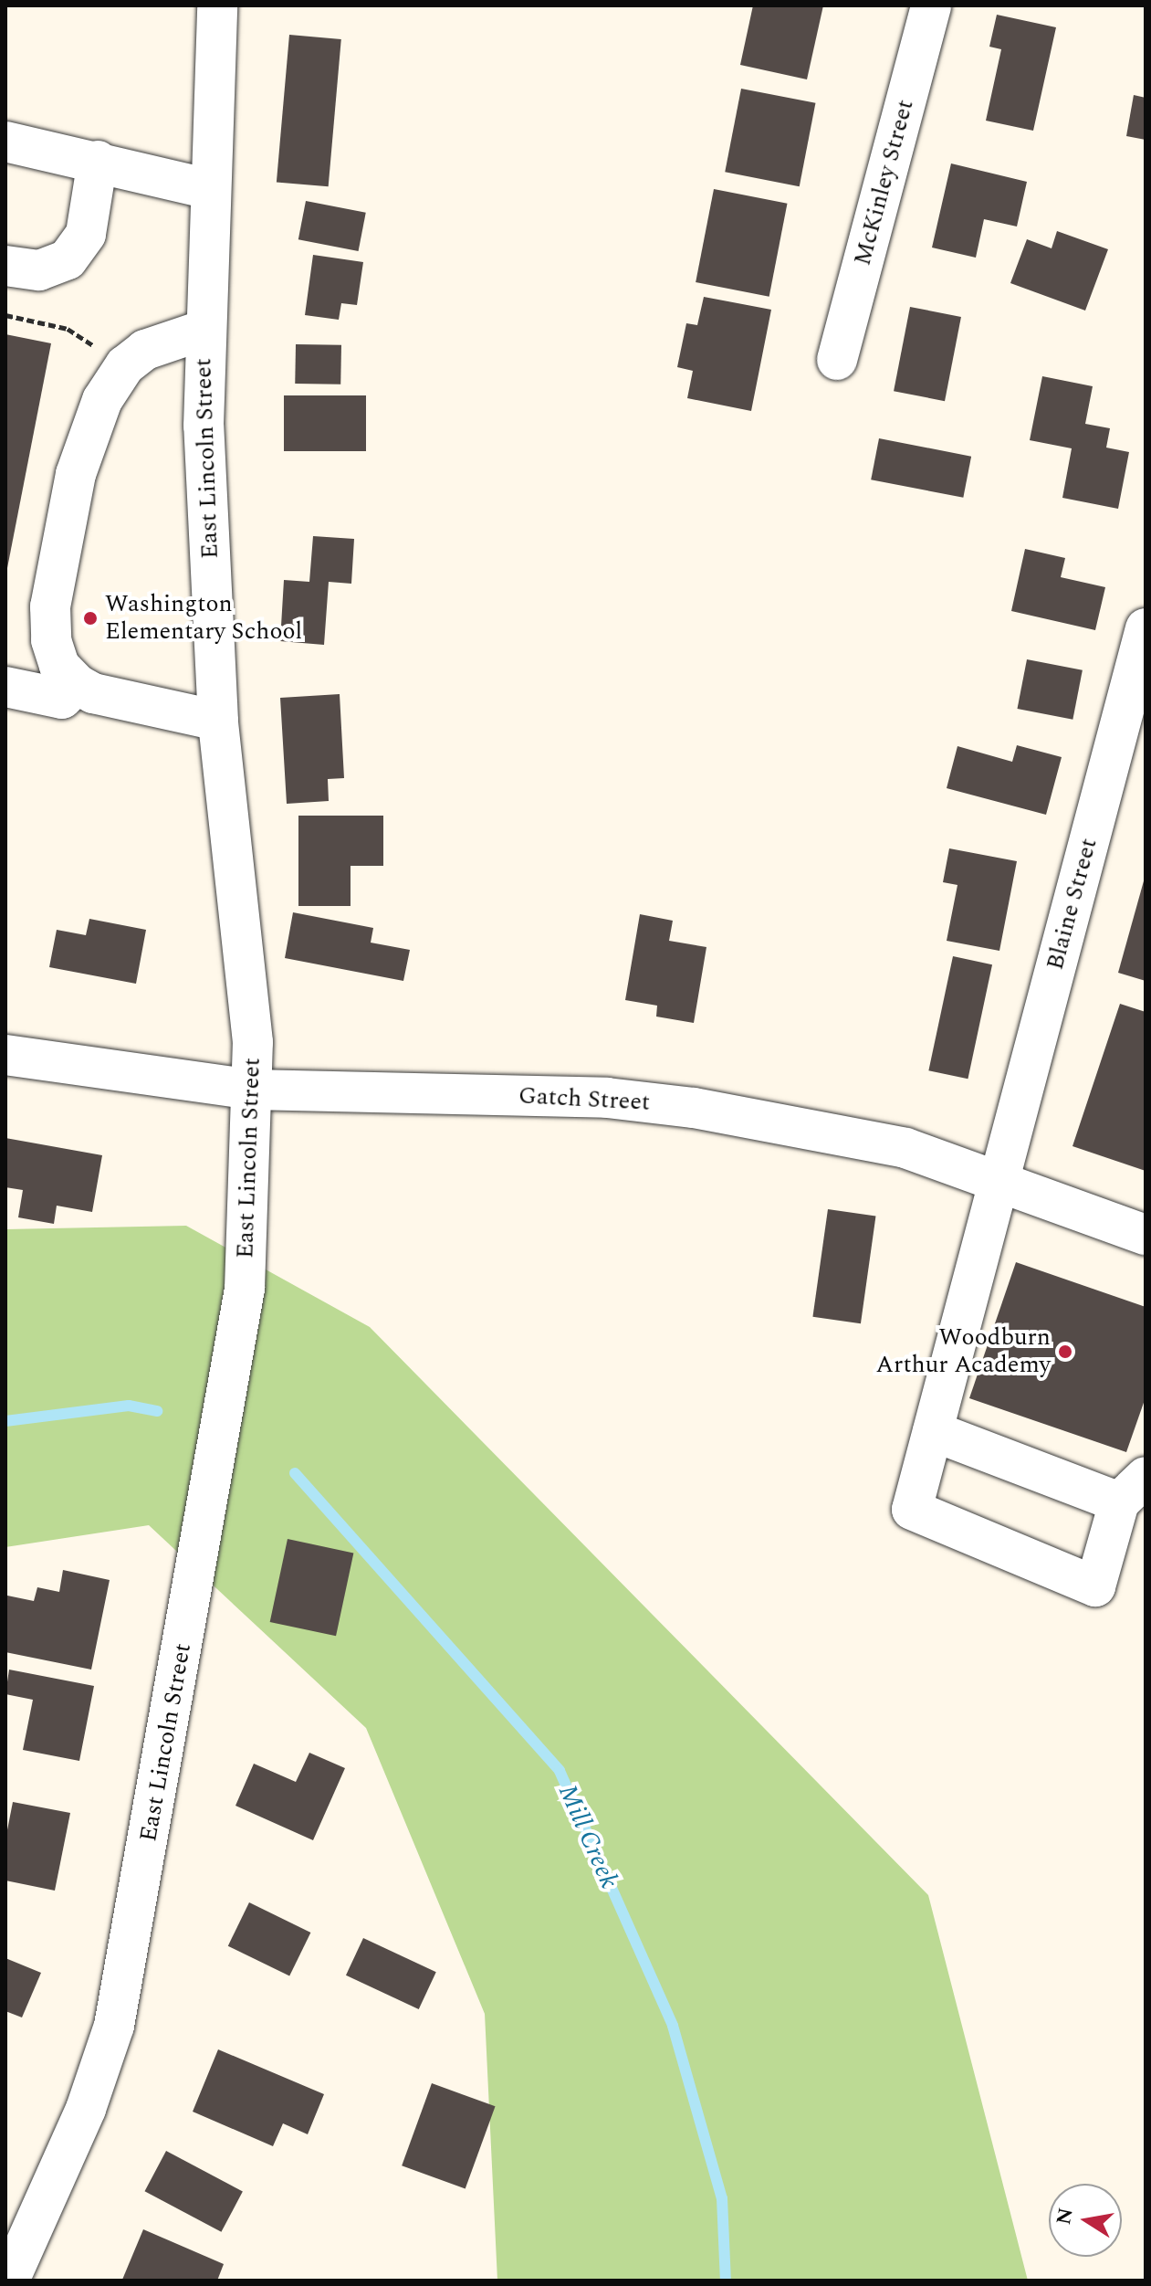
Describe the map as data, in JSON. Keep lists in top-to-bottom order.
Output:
{
  "streets": {
    "street": [
      "McKinley Street",
      "East Lincoln Street",
      "Blaine Street",
      "Gatch Street"
    ]
  },
  "crossings": [
    ["East Lincoln Street", "Gatch Street"],
    ["Blaine Street", "Gatch Street"]
  ],
  "water": ["Mill Creek"],
  "places": ["Washington Elementary School", "Woodburn Arthur Academy"],
  "north": "left"
}
